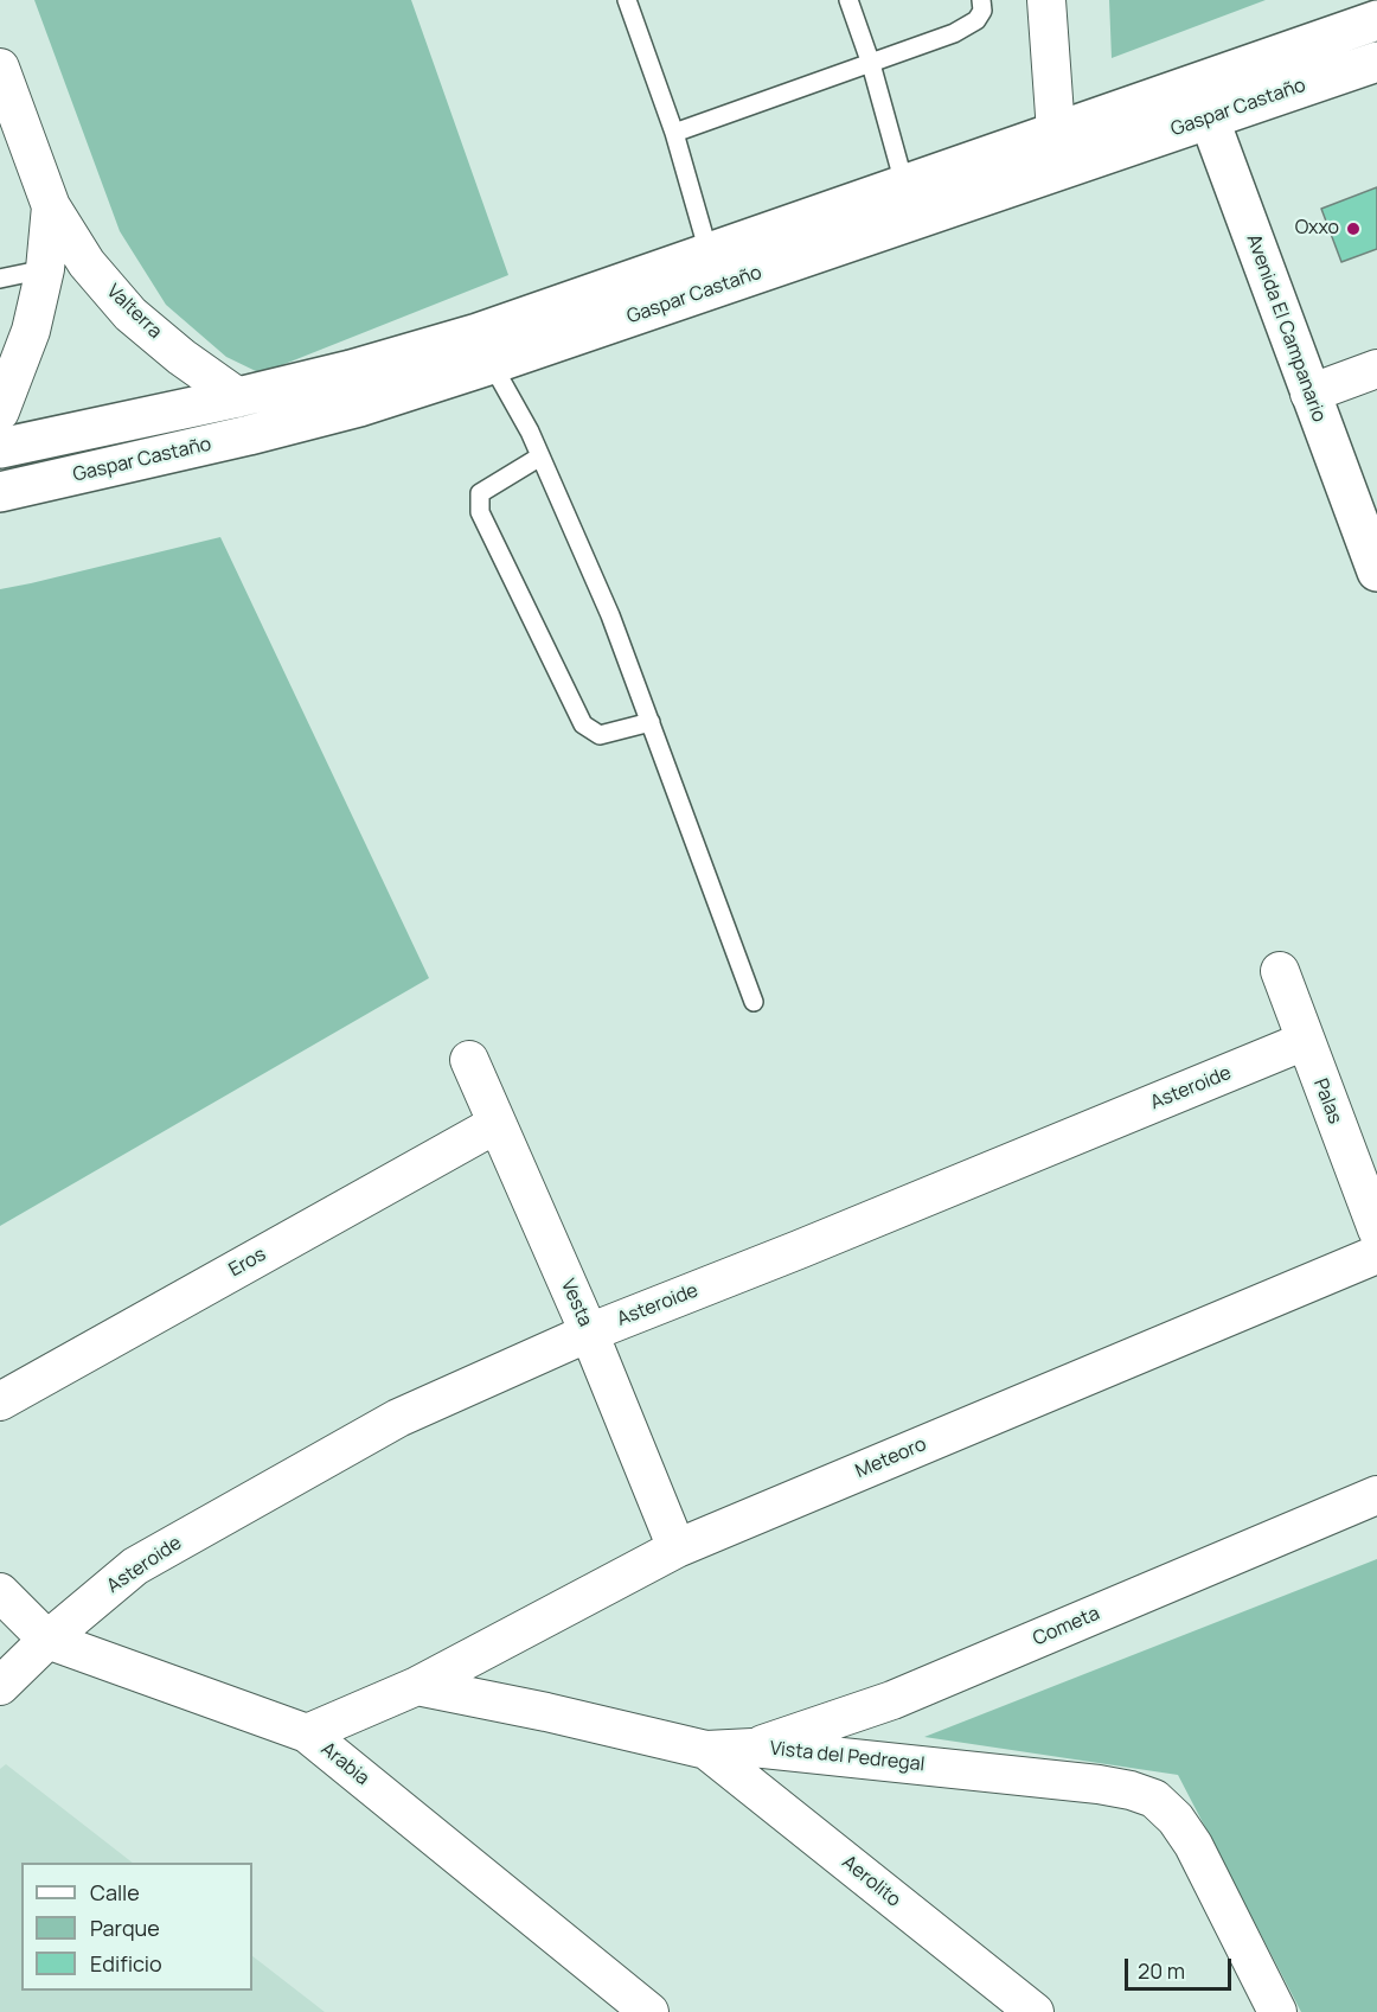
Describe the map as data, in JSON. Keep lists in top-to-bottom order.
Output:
{
  "streets": {
    "main road": ["Gaspar Castaño", "Avenida El Campanario"],
    "street": [
      "Valterra",
      "Asteroide",
      "Palas",
      "Eros",
      "Vesta",
      "Meteoro",
      "Cometa",
      "Vista del Pedregal",
      "Arabia",
      "Aerolito"
    ]
  },
  "crossings": [
    ["Gaspar Castaño", "Valterra"],
    ["Gaspar Castaño", "Avenida El Campanario"],
    ["Asteroide", "Palas"],
    ["Asteroide", "Vesta"],
    ["Asteroide", "Arabia"],
    ["Eros", "Vesta"],
    ["Vesta", "Meteoro"],
    ["Meteoro", "Vista del Pedregal"],
    ["Cometa", "Vista del Pedregal"],
    ["Vista del Pedregal", "Aerolito"]
  ],
  "places": ["Oxxo"],
  "legend": ["Calle", "Parque", "Edificio"],
  "scale_bar": "20 m"
}
